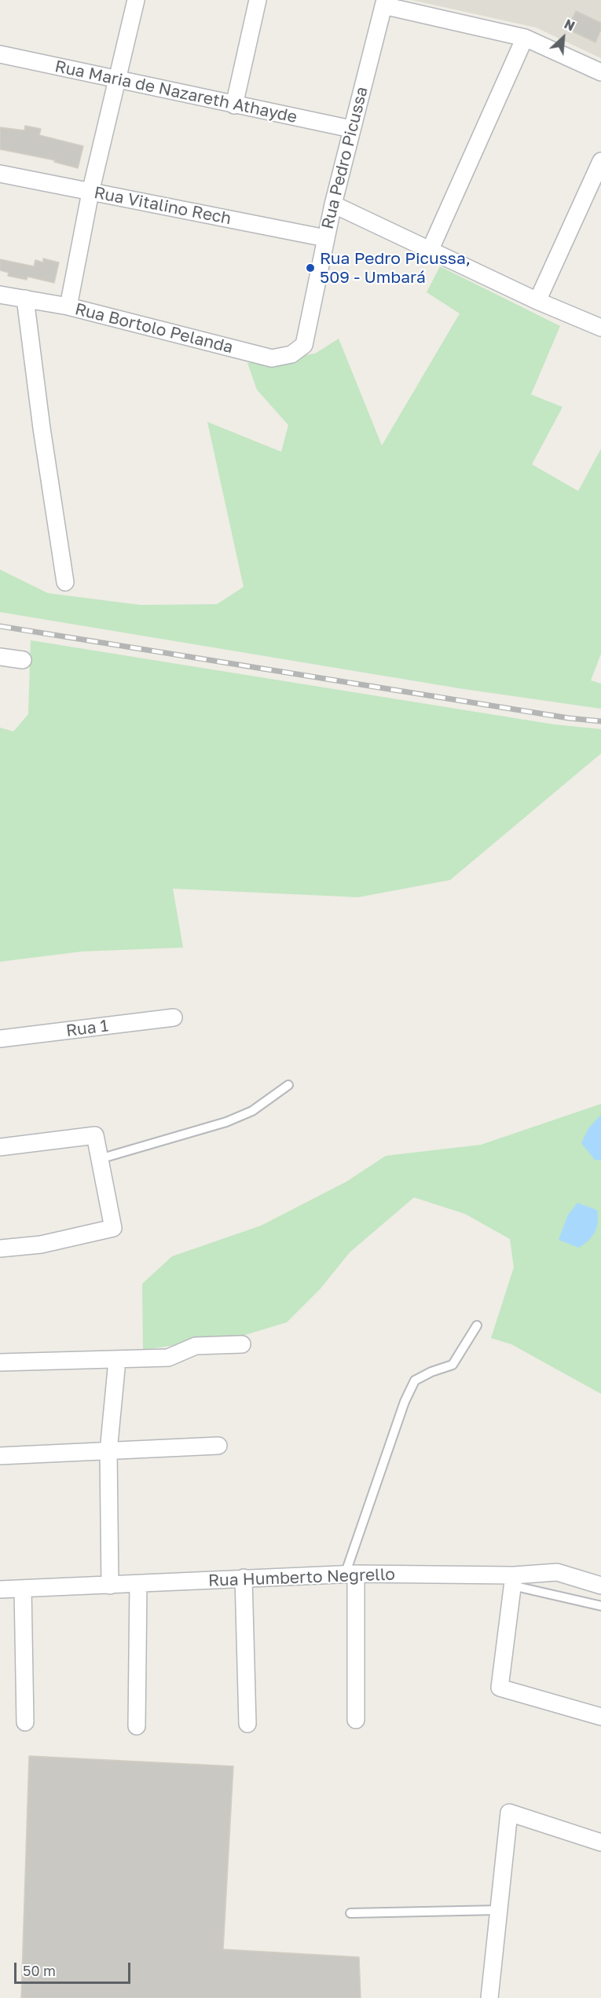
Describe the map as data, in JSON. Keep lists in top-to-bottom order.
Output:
{
  "streets": {
    "street": [
      "Rua Maria de Nazareth Athayde",
      "Rua Pedro Picussa",
      "Rua Vitalino Rech",
      "Rua Bortolo Pelanda",
      "Rua 1",
      "Rua Humberto Negrello"
    ]
  },
  "crossings": [
    ["Rua Maria de Nazareth Athayde", "Rua Pedro Picussa"],
    ["Rua Pedro Picussa", "Rua Vitalino Rech"],
    ["Rua Pedro Picussa", "Rua Bortolo Pelanda"]
  ],
  "places": ["Rua Pedro Picussa, 509 - Umbará"],
  "scale_bar": "50 m",
  "north": "top right"
}
